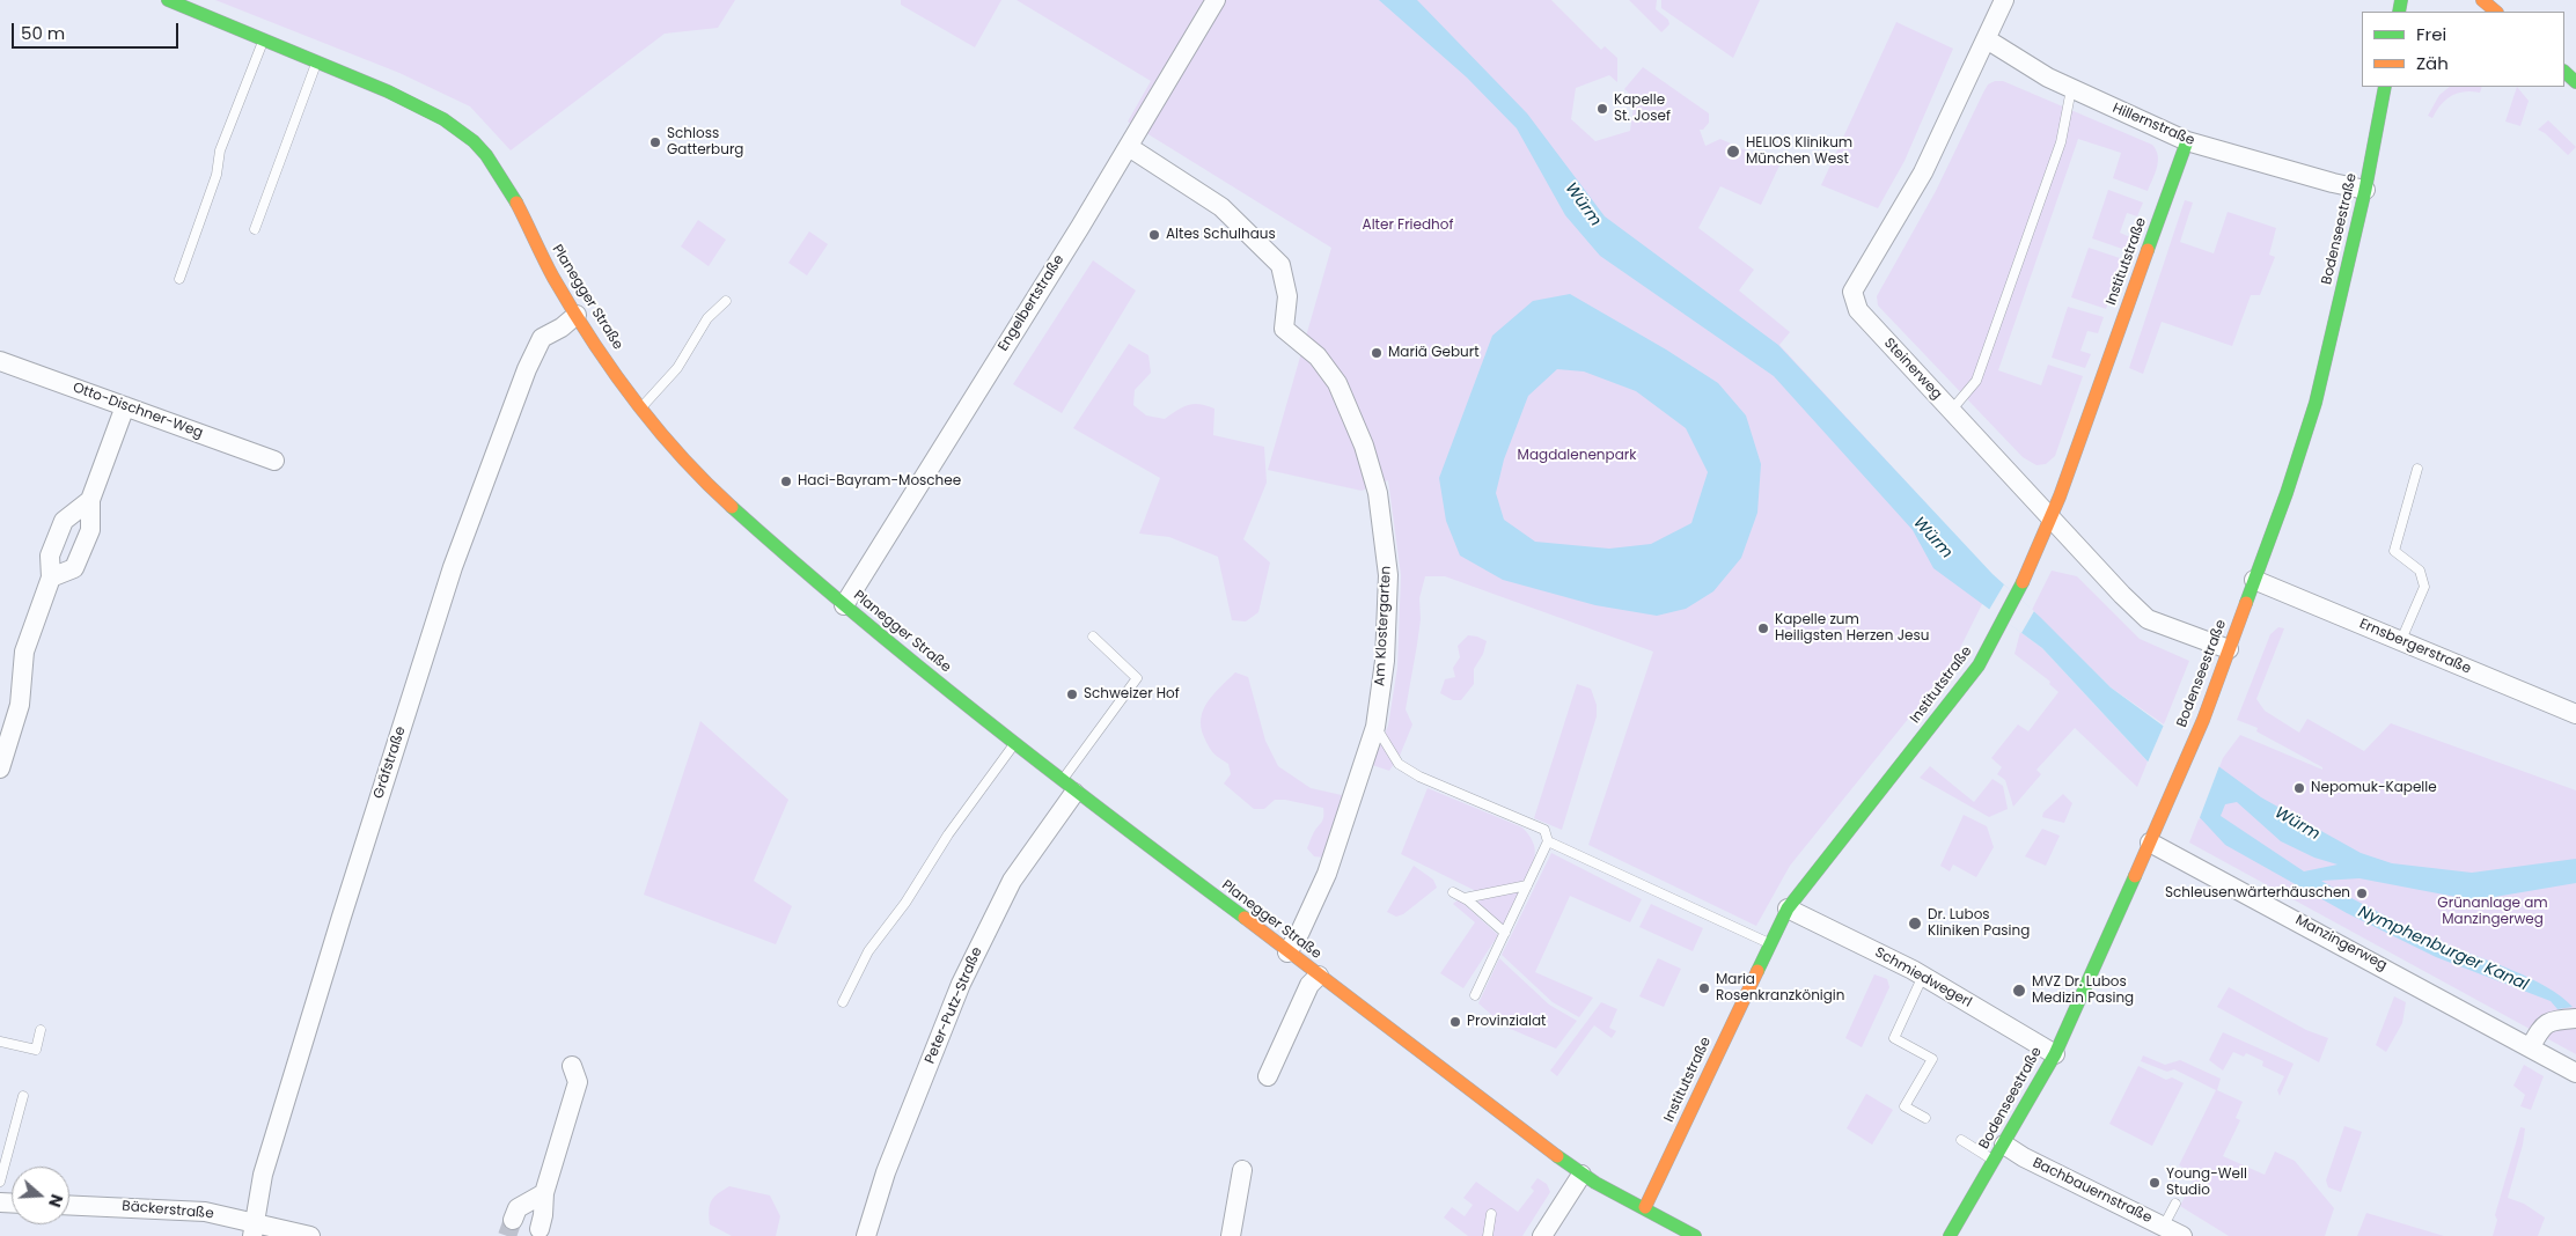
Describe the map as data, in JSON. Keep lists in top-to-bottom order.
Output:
{
  "streets": {
    "main road": ["Bodenseestraße", "Institutstraße", "Planegger Straße"],
    "street": [
      "Hillernstraße",
      "Engelbertstraße",
      "Steinerweg",
      "Otto-Dischner-Weg",
      "Am Klostergarten",
      "Ernsbergerstraße",
      "Gräfstraße",
      "Manzingerweg",
      "Schmiedwegerl",
      "Peter-Putz-Straße",
      "Bachbauernstraße",
      "Bäckerstraße"
    ]
  },
  "crossings": [
    ["Hillernstraße", "Bodenseestraße"],
    ["Hillernstraße", "Institutstraße"],
    ["Hillernstraße", "Steinerweg"],
    ["Bodenseestraße", "Steinerweg"],
    ["Bodenseestraße", "Ernsbergerstraße"],
    ["Bodenseestraße", "Manzingerweg"],
    ["Bodenseestraße", "Schmiedwegerl"],
    ["Bodenseestraße", "Bachbauernstraße"],
    ["Institutstraße", "Planegger Straße"],
    ["Institutstraße", "Steinerweg"],
    ["Institutstraße", "Schmiedwegerl"],
    ["Planegger Straße", "Engelbertstraße"],
    ["Planegger Straße", "Am Klostergarten"],
    ["Planegger Straße", "Gräfstraße"],
    ["Planegger Straße", "Peter-Putz-Straße"],
    ["Engelbertstraße", "Am Klostergarten"],
    ["Gräfstraße", "Bäckerstraße"]
  ],
  "water": ["Würm", "Nymphenburger Kanal"],
  "parks": ["Alter Friedhof", "Magdalenenpark", "Grünanlage am Manzingerweg"],
  "places": [
    "Kapelle St. Josef",
    "Schloss Gatterburg",
    "HELIOS Klinikum München West",
    "Altes Schulhaus",
    "Mariä Geburt",
    "Haci-Bayram-Moschee",
    "Kapelle zum Heiligsten Herzen Jesu",
    "Schweizer Hof",
    "Nepomuk-Kapelle",
    "Schleusenwärterhäuschen",
    "Dr. Lubos Kliniken Pasing",
    "Maria Rosenkranzkönigin",
    "MVZ Dr. Lubos Medizin Pasing",
    "Provinzialat",
    "Young-Well Studio"
  ],
  "legend": ["Frei", "Zäh"],
  "scale_bar": "50 m",
  "north": "right"
}
